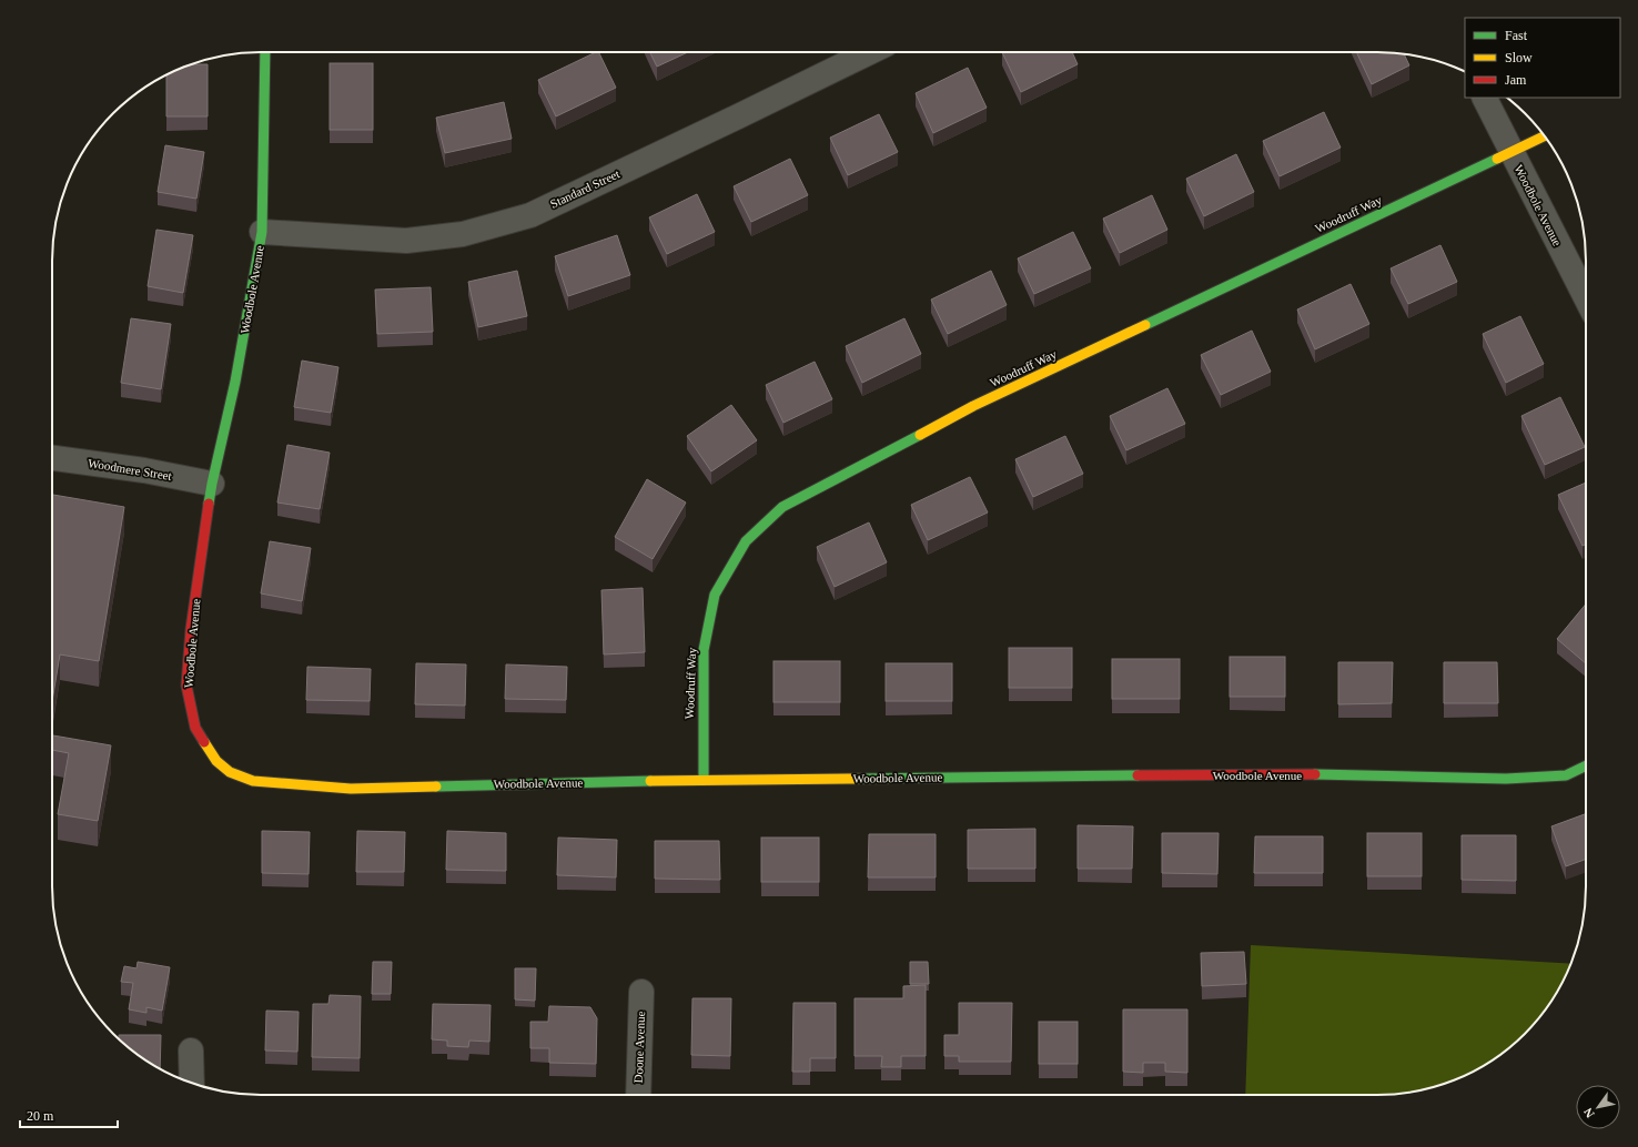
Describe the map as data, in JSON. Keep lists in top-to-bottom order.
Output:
{
  "streets": {
    "street": [
      "Standard Street",
      "Woodbole Avenue",
      "Woodruff Way",
      "Woodmere Street",
      "Doone Avenue"
    ]
  },
  "crossings": [
    ["Standard Street", "Woodbole Avenue"],
    ["Woodbole Avenue", "Woodruff Way"],
    ["Woodbole Avenue", "Woodmere Street"]
  ],
  "legend": ["Fast", "Slow", "Jam"],
  "scale_bar": "20 m",
  "north": "bottom left"
}
